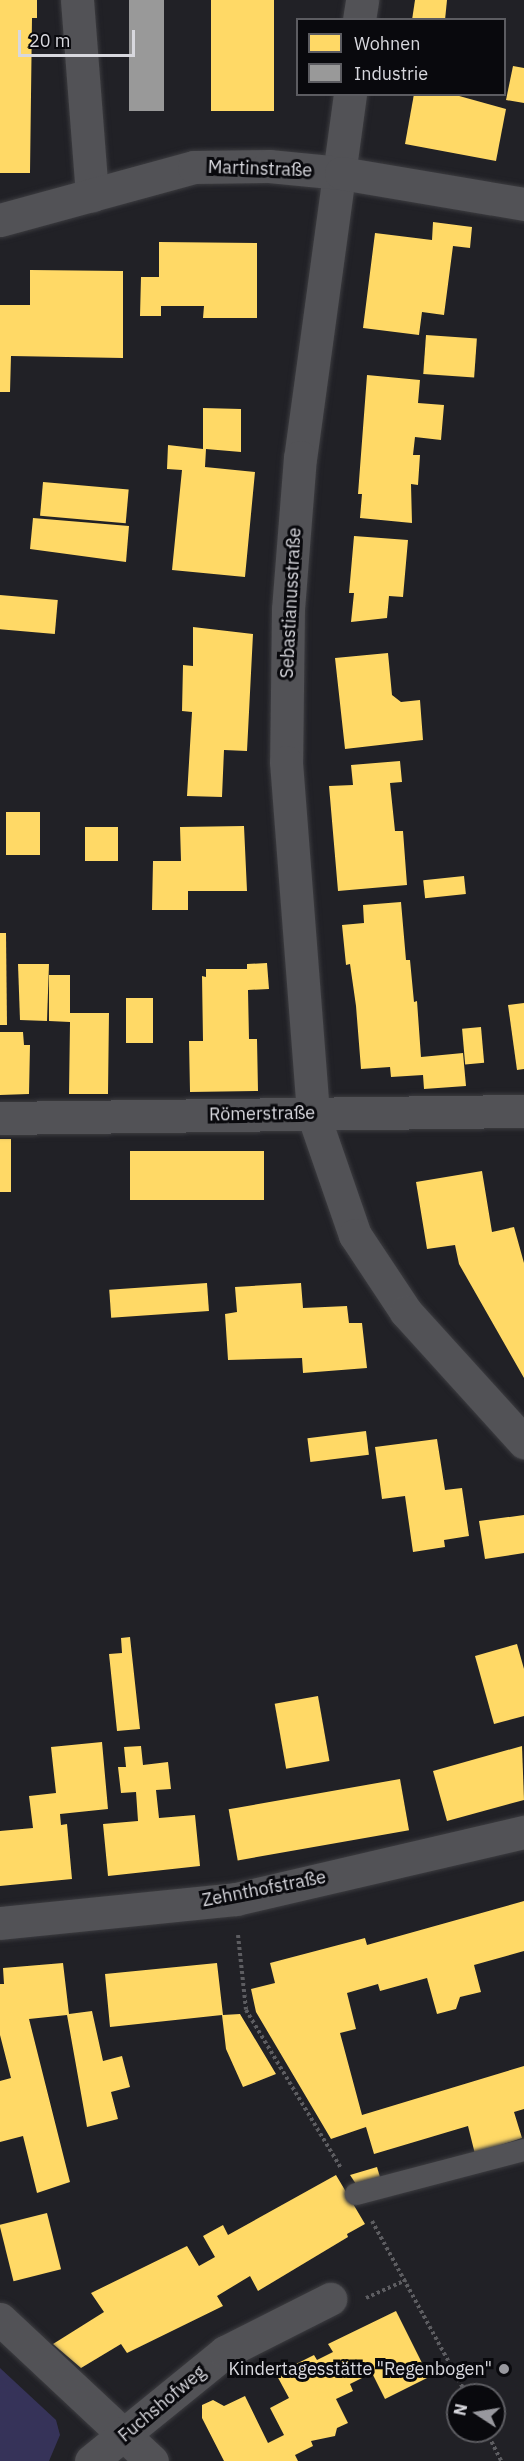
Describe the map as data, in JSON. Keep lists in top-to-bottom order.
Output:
{
  "streets": {
    "street": [
      "Martinstraße",
      "Sebastianusstraße",
      "Römerstraße",
      "Zehnthofstraße",
      "Fuchshofweg"
    ]
  },
  "crossings": [
    ["Martinstraße", "Sebastianusstraße"],
    ["Sebastianusstraße", "Römerstraße"]
  ],
  "places": ["Kindertagesstätte \"Regenbogen\""],
  "legend": ["Wohnen", "Industrie"],
  "scale_bar": "20 m",
  "north": "left"
}
